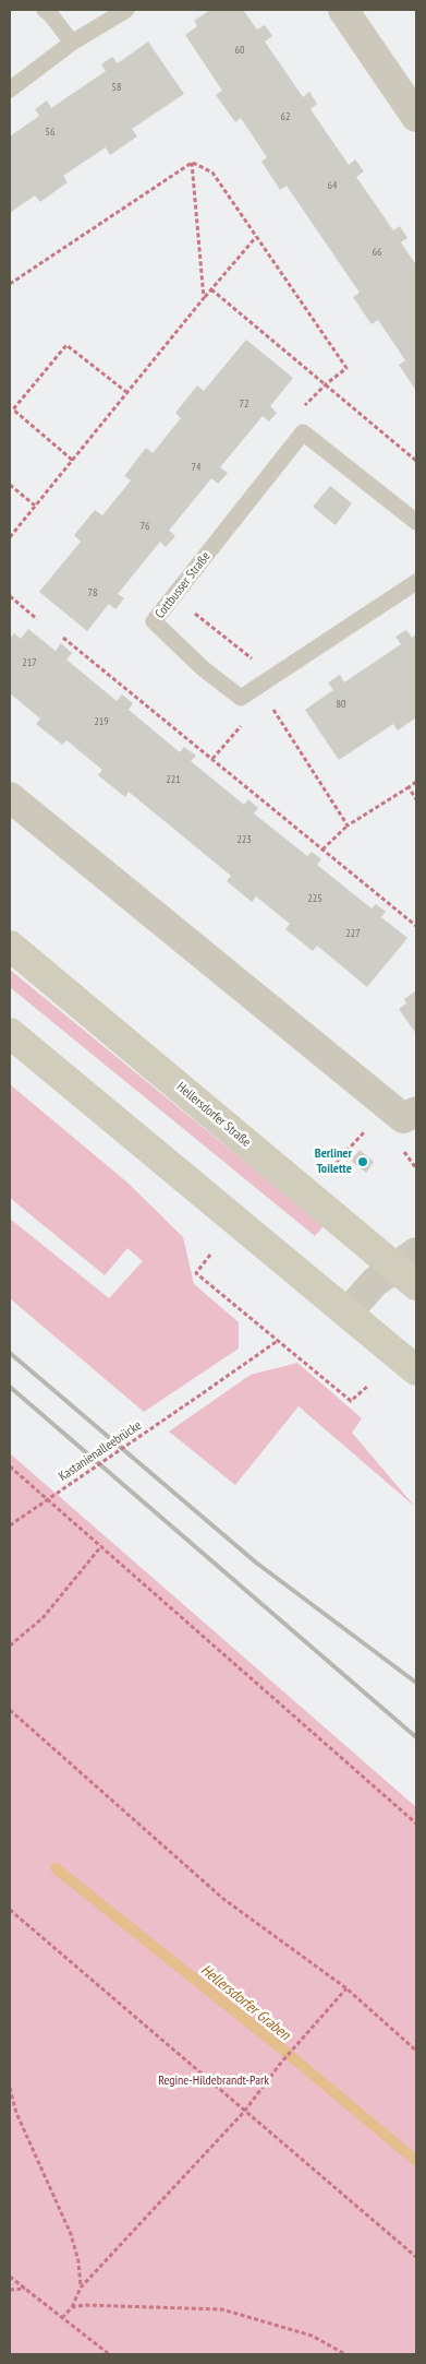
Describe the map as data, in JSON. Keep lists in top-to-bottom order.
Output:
{
  "streets": {
    "main road": ["Hellersdorfer Straße"],
    "lane": ["Cottbusser Straße"],
    "path": ["Kastanienalleebrücke"]
  },
  "water": ["Hellersdorfer Graben"],
  "parks": ["Regine-Hildebrandt-Park"],
  "places": ["Berliner Toilette"],
  "house_numbers": [
    "60",
    "58",
    "62",
    "56",
    "64",
    "66",
    "72",
    "74",
    "76",
    "78",
    "217",
    "80",
    "219",
    "221",
    "223",
    "225",
    "227"
  ]
}
